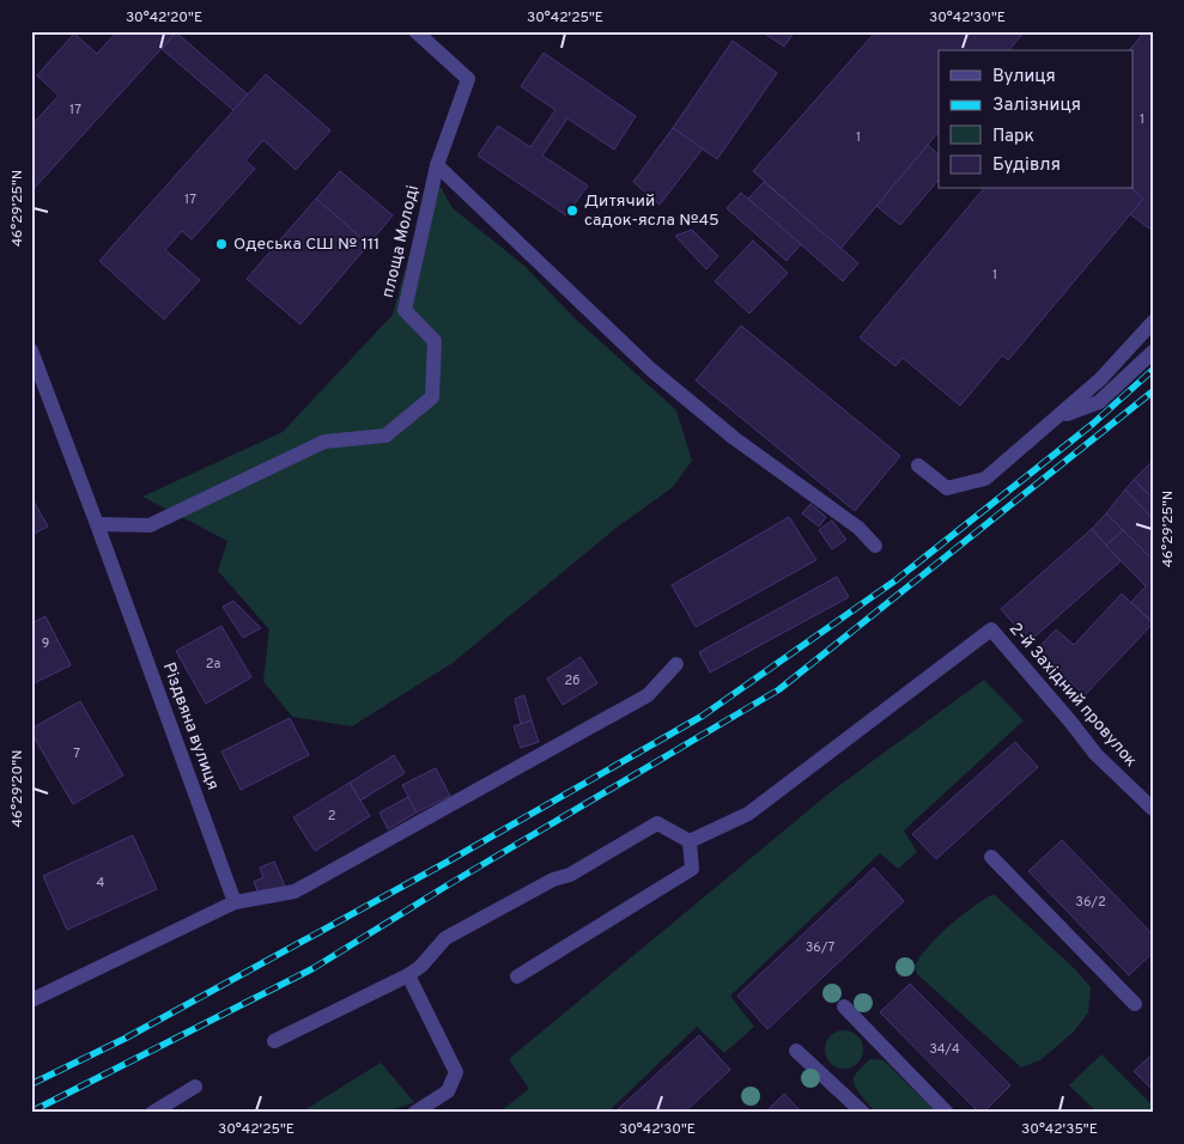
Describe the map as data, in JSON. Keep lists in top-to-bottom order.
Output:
{
  "streets": {
    "street": ["площа Молоді", "2-й Західний провулок", "Різдвяна вулиця"]
  },
  "crossings": [
    ["площа Молоді", "Різдвяна вулиця"]
  ],
  "places": ["Дитячий садок-ясла №45", "Одеська СШ № 111"],
  "house_numbers": [
    "17",
    "1",
    "1",
    "17",
    "1",
    "9",
    "2а",
    "2б",
    "7",
    "2",
    "4",
    "36/2",
    "36/7",
    "34/4"
  ],
  "legend": [
    "Вулиця",
    "Залізниця",
    "Парк",
    "Будівля"
  ],
  "coordinates": [
    "30°42'20\"E",
    "30°42'25\"E",
    "30°42'30\"E",
    "46°29'25\"N",
    "46°29'20\"N",
    "30°42'35\"E"
  ]
}
